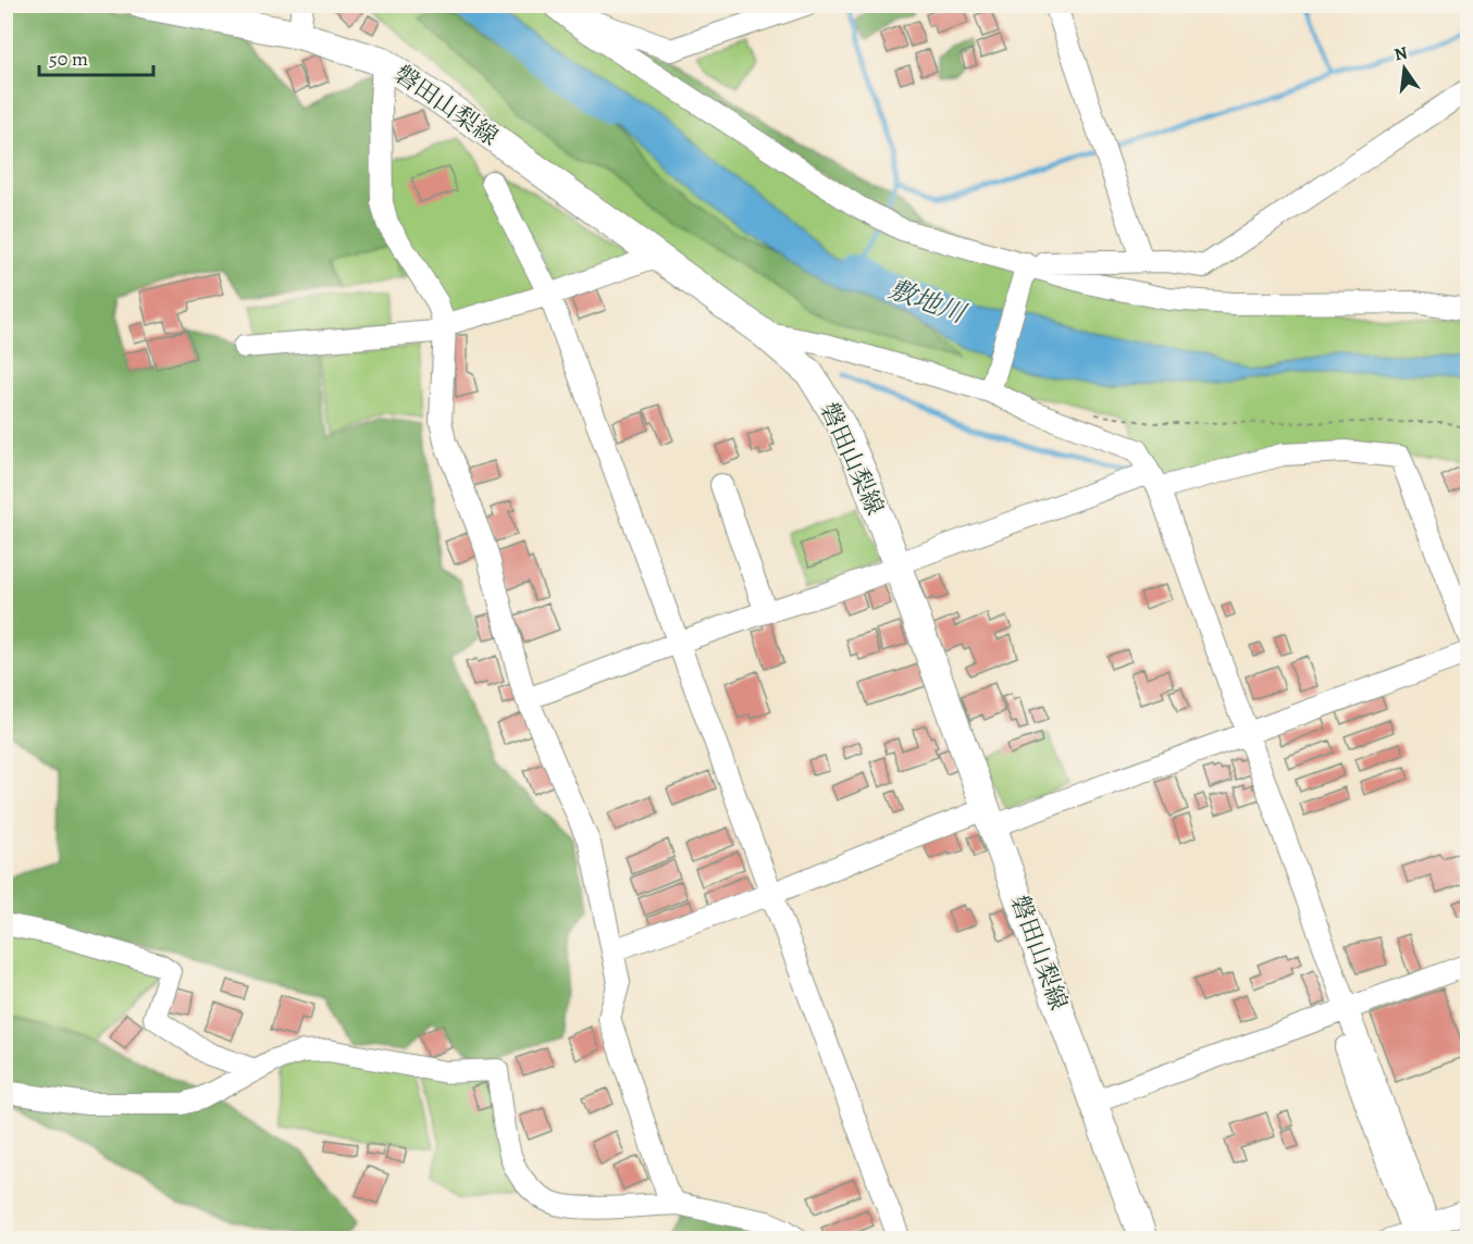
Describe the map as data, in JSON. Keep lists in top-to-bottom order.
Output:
{
  "streets": {
    "main road": ["磐田山梨線"]
  },
  "water": ["敷地川"],
  "scale_bar": "50 m",
  "north": "top"
}
